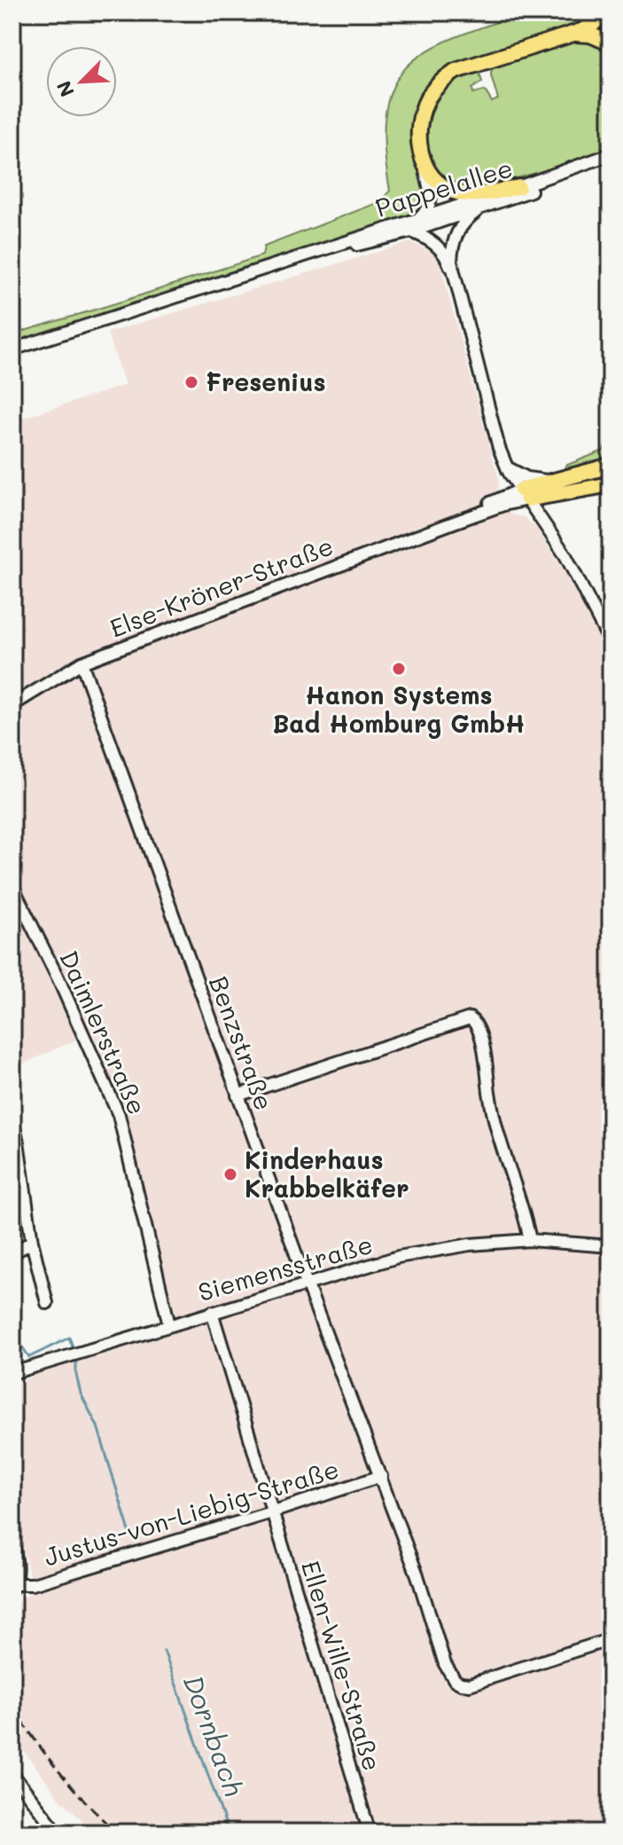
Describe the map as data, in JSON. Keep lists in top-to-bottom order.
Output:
{
  "streets": {
    "street": [
      "Pappelallee",
      "Else-Kröner-Straße",
      "Daimlerstraße",
      "Benzstraße",
      "Siemensstraße",
      "Justus-von-Liebig-Straße",
      "Ellen-Wille-Straße"
    ]
  },
  "crossings": [
    ["Else-Kröner-Straße", "Benzstraße"],
    ["Daimlerstraße", "Siemensstraße"],
    ["Benzstraße", "Siemensstraße"],
    ["Benzstraße", "Justus-von-Liebig-Straße"],
    ["Siemensstraße", "Ellen-Wille-Straße"],
    ["Justus-von-Liebig-Straße", "Ellen-Wille-Straße"]
  ],
  "water": ["Dornbach"],
  "places": ["Fresenius", "Hanon Systems Bad Homburg GmbH", "Kinderhaus Krabbelkäfer"],
  "north": "bottom left"
}
